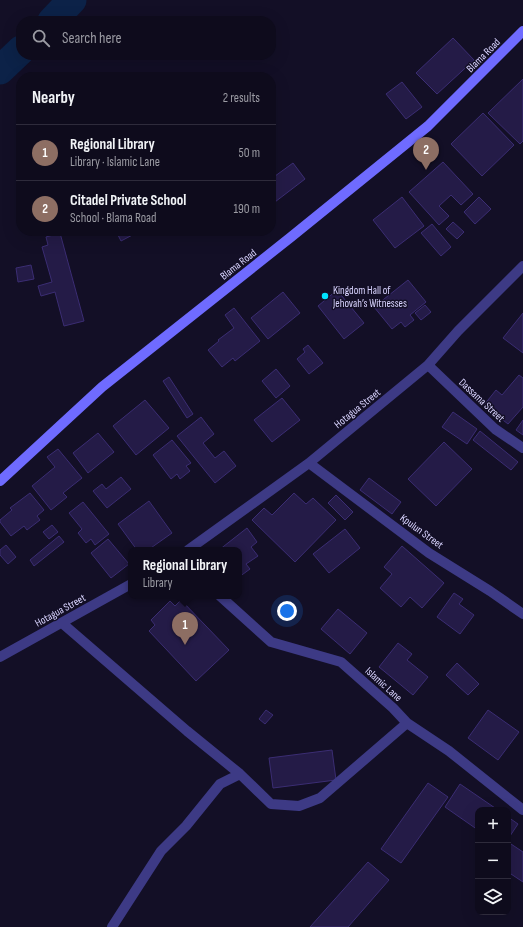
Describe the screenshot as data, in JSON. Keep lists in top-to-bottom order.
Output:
{
  "streets": {
    "street": [
      "Blama Road",
      "Dassama Street",
      "Hotagua Street",
      "Kpulun Street",
      "Islamic Lane"
    ]
  },
  "crossings": [
    ["Dassama Street", "Hotagua Street"],
    ["Hotagua Street", "Kpulun Street"]
  ],
  "places": ["Kingdom Hall of Jehovah’s Witnesses"],
  "page": {
    "search": "Search here",
    "heading": ["Nearby", "2 results"],
    "list": [
      {
        "mark": "1",
        "name": "Regional Library",
        "note": "Library · Islamic Lane",
        "value": "50 m"
      },
      {
        "mark": "2",
        "name": "Citadel Private School",
        "note": "School · Blama Road",
        "value": "190 m"
      }
    ],
    "pins": ["2", "1"],
    "popup": ["Regional Library", "Library"],
    "map_buttons": ["+", "−"]
  }
}
